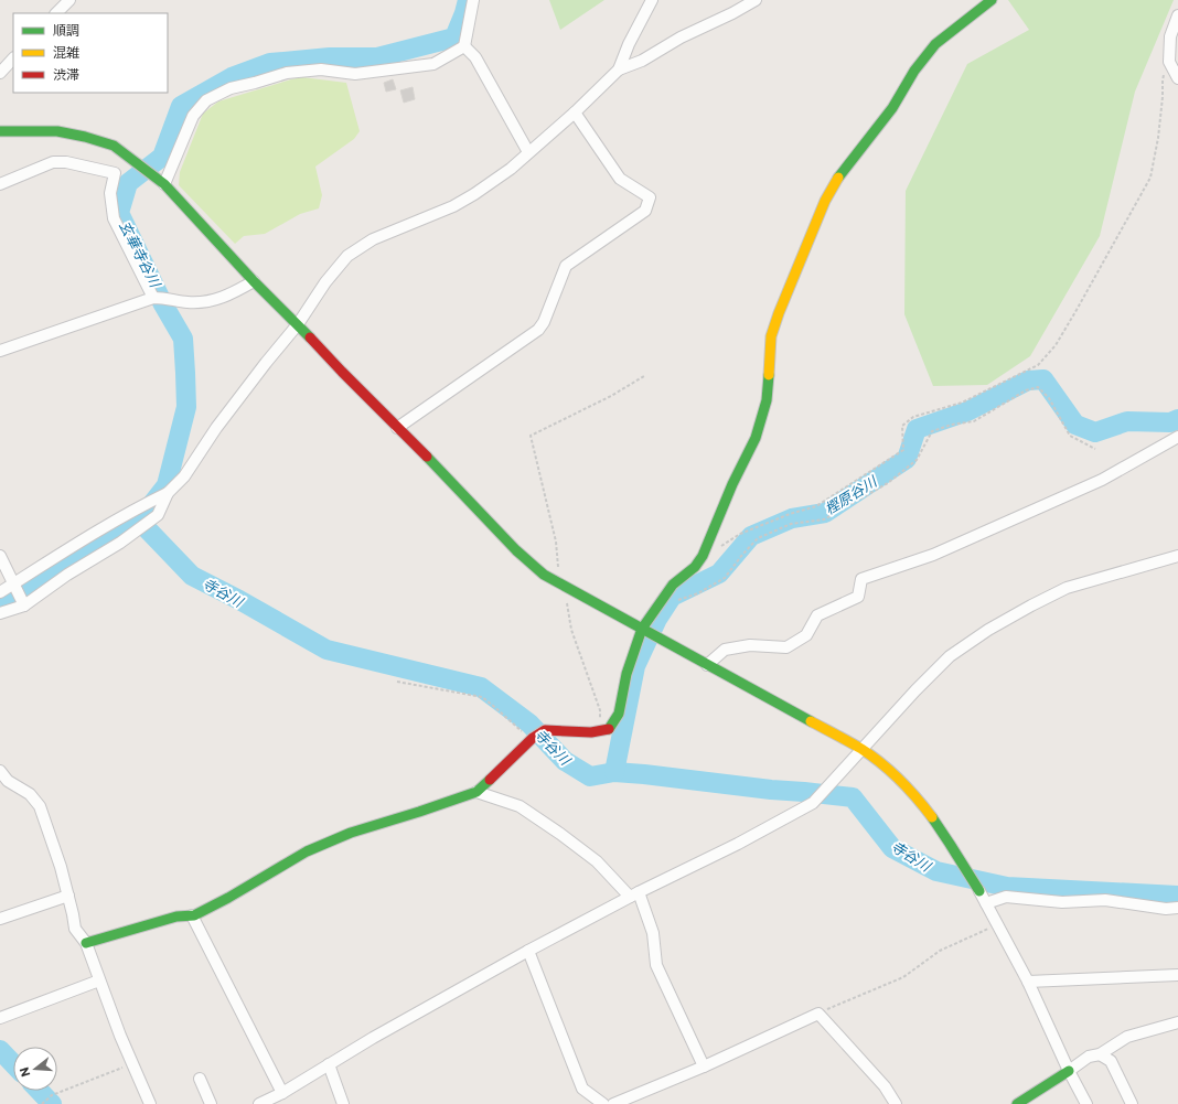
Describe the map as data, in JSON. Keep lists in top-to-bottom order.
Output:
{
  "water": ["玄華寺谷川", "樫原谷川", "寺谷川"],
  "legend": ["順調", "混雑", "渋滞"],
  "north": "left"
}
